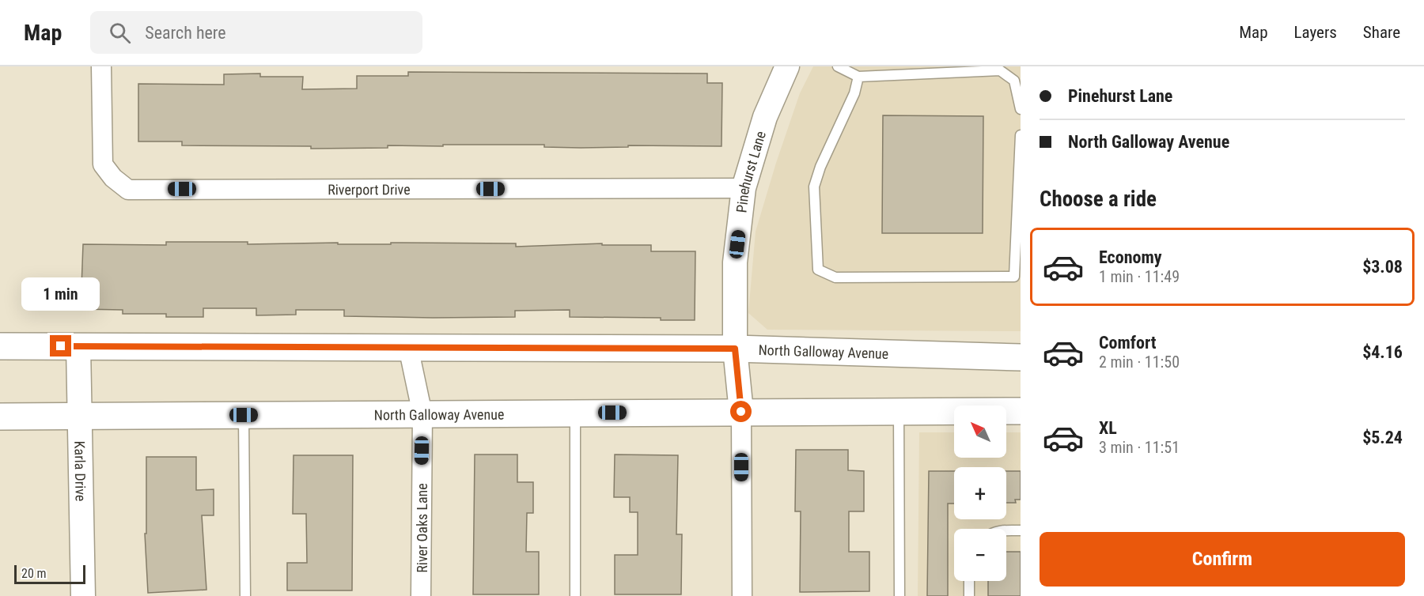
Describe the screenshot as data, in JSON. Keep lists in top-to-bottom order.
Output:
{
  "streets": {
    "main road": ["North Galloway Avenue"],
    "street": [
      "Pinehurst Lane",
      "Riverport Drive",
      "Karla Drive",
      "River Oaks Lane"
    ]
  },
  "crossings": [
    ["Pinehurst Lane", "Riverport Drive"],
    ["Pinehurst Lane", "North Galloway Avenue"],
    ["North Galloway Avenue", "Karla Drive"],
    ["North Galloway Avenue", "River Oaks Lane"]
  ],
  "scale_bar": "20 m",
  "north": "top left",
  "page": {
    "header": "Map",
    "search": "Search here",
    "nav": ["Map", "Layers", "Share"],
    "banner": ["Pinehurst Lane", "North Galloway Avenue"],
    "heading": "Choose a ride",
    "list": [
      {
        "name": "Economy",
        "note": "1 min · 11:49",
        "value": "$3.08"
      },
      {
        "name": "Comfort",
        "note": "2 min · 11:50",
        "value": "$4.16"
      },
      {
        "name": "XL",
        "note": "3 min · 11:51",
        "value": "$5.24"
      }
    ],
    "bubble": "1 min",
    "map_buttons": ["+", "−"],
    "buttons": "Confirm",
    "scale": "20 m"
  }
}
